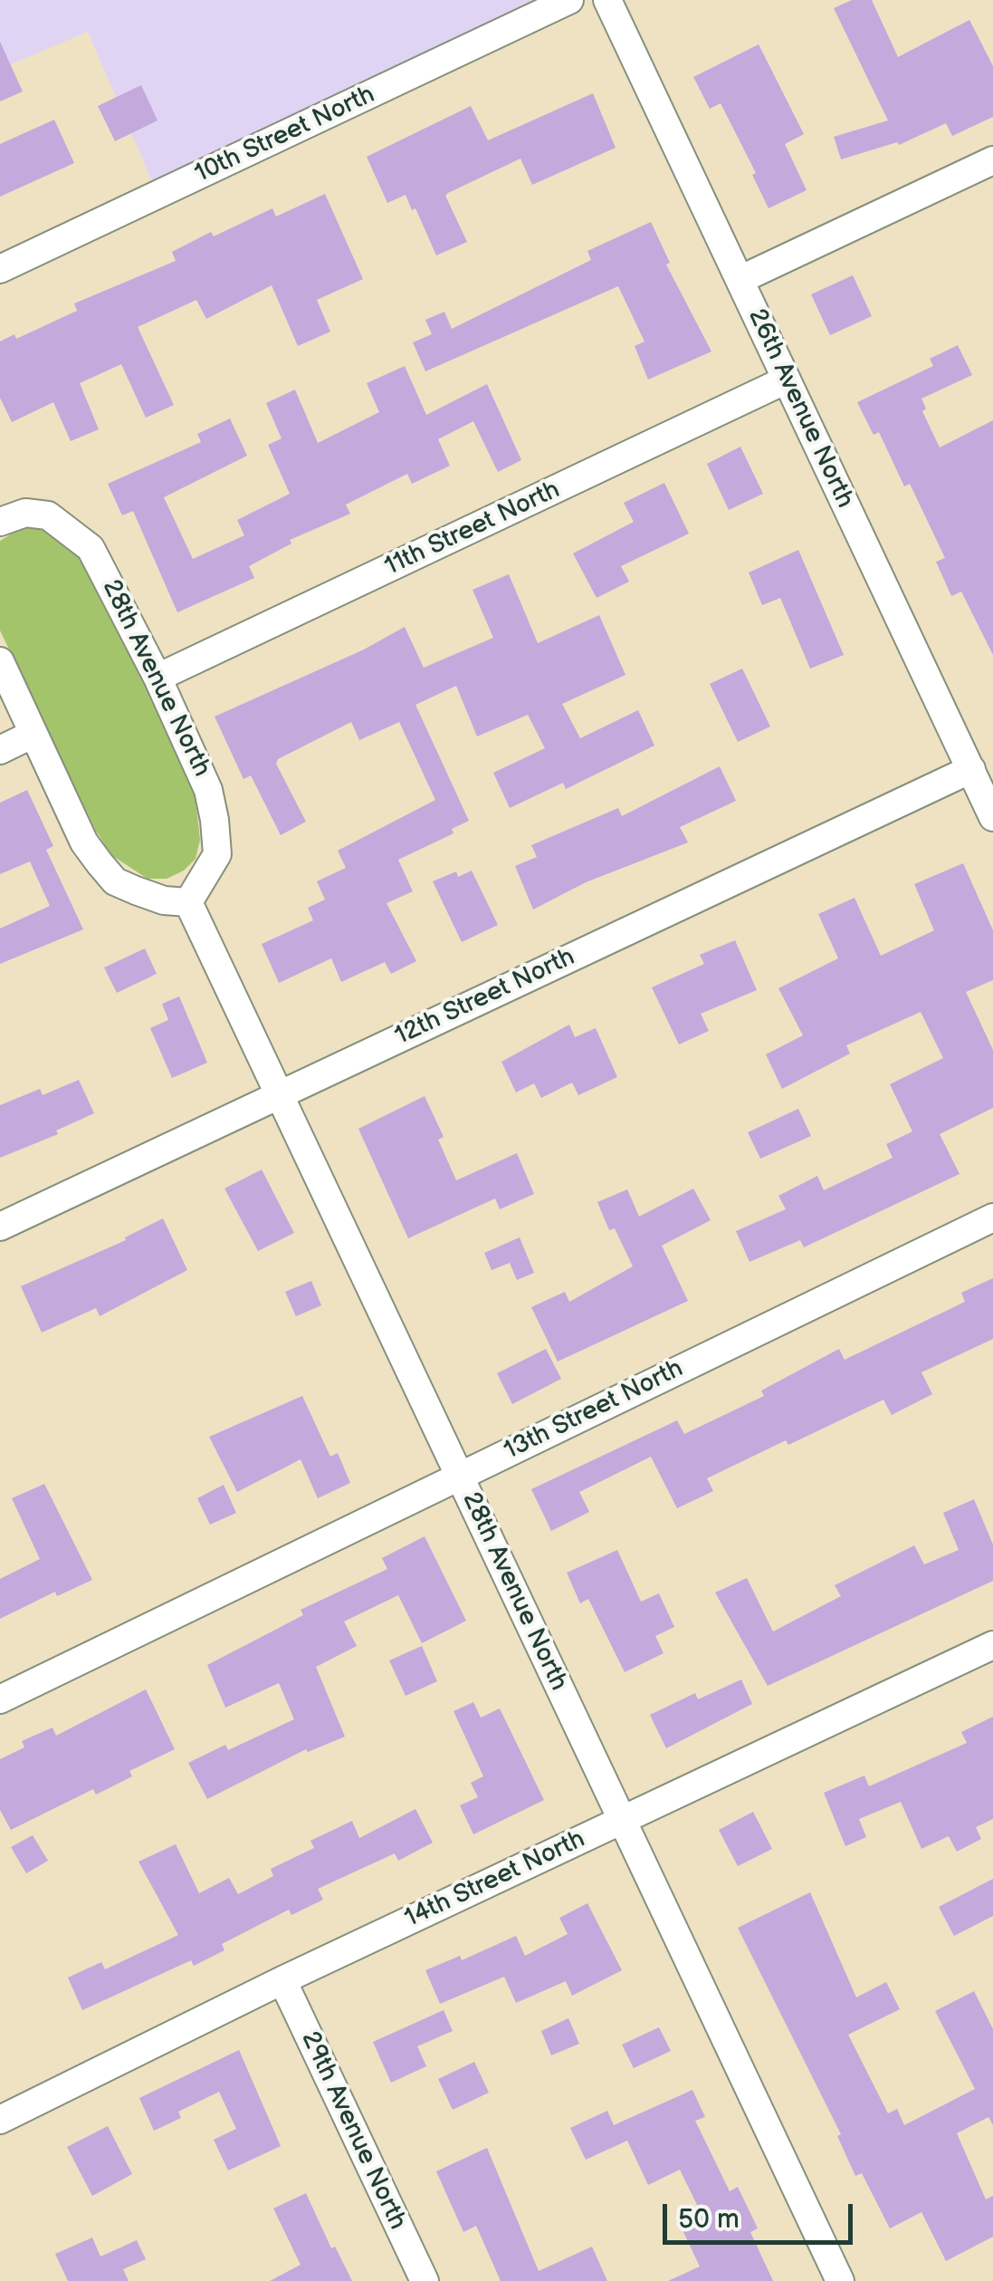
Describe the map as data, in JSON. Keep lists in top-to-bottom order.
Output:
{
  "streets": {
    "street": [
      "10th Street North",
      "26th Avenue North",
      "11th Street North",
      "28th Avenue North",
      "12th Street North",
      "13th Street North",
      "14th Street North",
      "29th Avenue North"
    ]
  },
  "crossings": [
    ["26th Avenue North", "11th Street North"],
    ["26th Avenue North", "12th Street North"],
    ["11th Street North", "28th Avenue North"],
    ["28th Avenue North", "12th Street North"],
    ["28th Avenue North", "13th Street North"],
    ["28th Avenue North", "14th Street North"],
    ["14th Street North", "29th Avenue North"]
  ],
  "scale_bar": "50 m"
}
